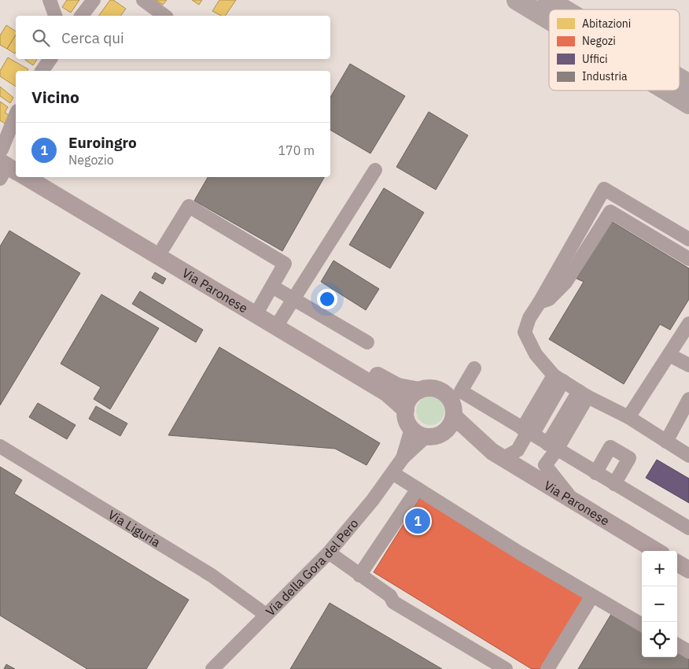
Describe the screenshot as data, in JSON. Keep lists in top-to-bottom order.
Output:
{
  "streets": {
    "main road": ["Via Paronese"],
    "street": ["Via Liguria", "Via della Gora del Pero"]
  },
  "crossings": [
    ["Via Paronese", "Via della Gora del Pero"],
    ["Via Liguria", "Via della Gora del Pero"]
  ],
  "legend": [
    "Abitazioni",
    "Negozi",
    "Uffici",
    "Industria"
  ],
  "page": {
    "search": "Cerca qui",
    "heading": "Vicino",
    "list": [
      {
        "mark": "1",
        "name": "Euroingro",
        "note": "Negozio",
        "value": "170 m"
      }
    ],
    "pins": "1",
    "map_buttons": ["+", "−"]
  }
}
